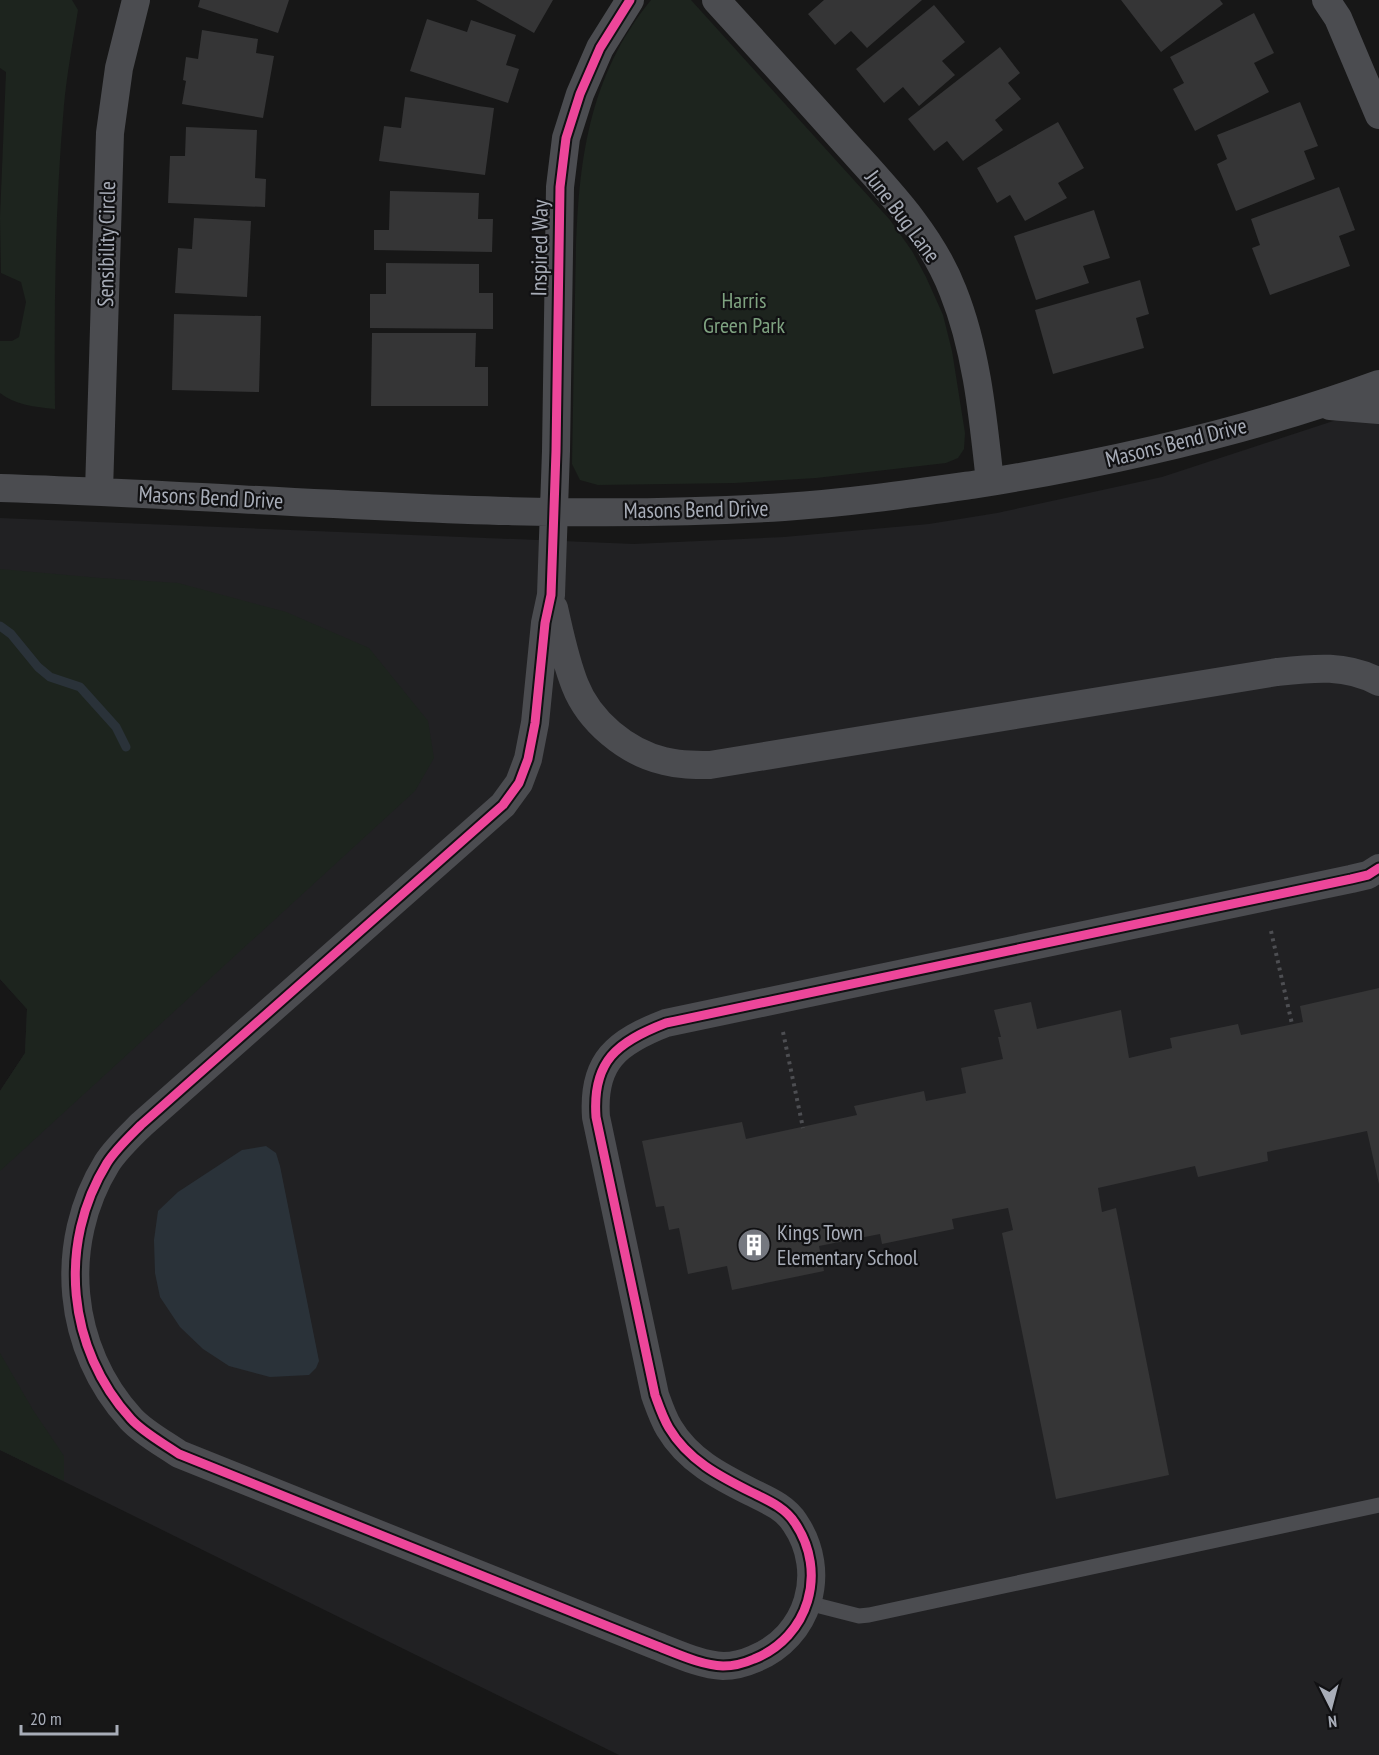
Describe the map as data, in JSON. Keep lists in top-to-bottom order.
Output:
{
  "streets": {
    "street": [
      "June Bug Lane",
      "Sensibility Circle",
      "Inspired Way",
      "Masons Bend Drive"
    ]
  },
  "crossings": [
    ["June Bug Lane", "Masons Bend Drive"],
    ["Sensibility Circle", "Masons Bend Drive"],
    ["Inspired Way", "Masons Bend Drive"]
  ],
  "parks": ["Harris Green Park"],
  "places": {
    "building": ["Kings Town Elementary School"]
  },
  "scale_bar": "20 m",
  "north": "bottom"
}
